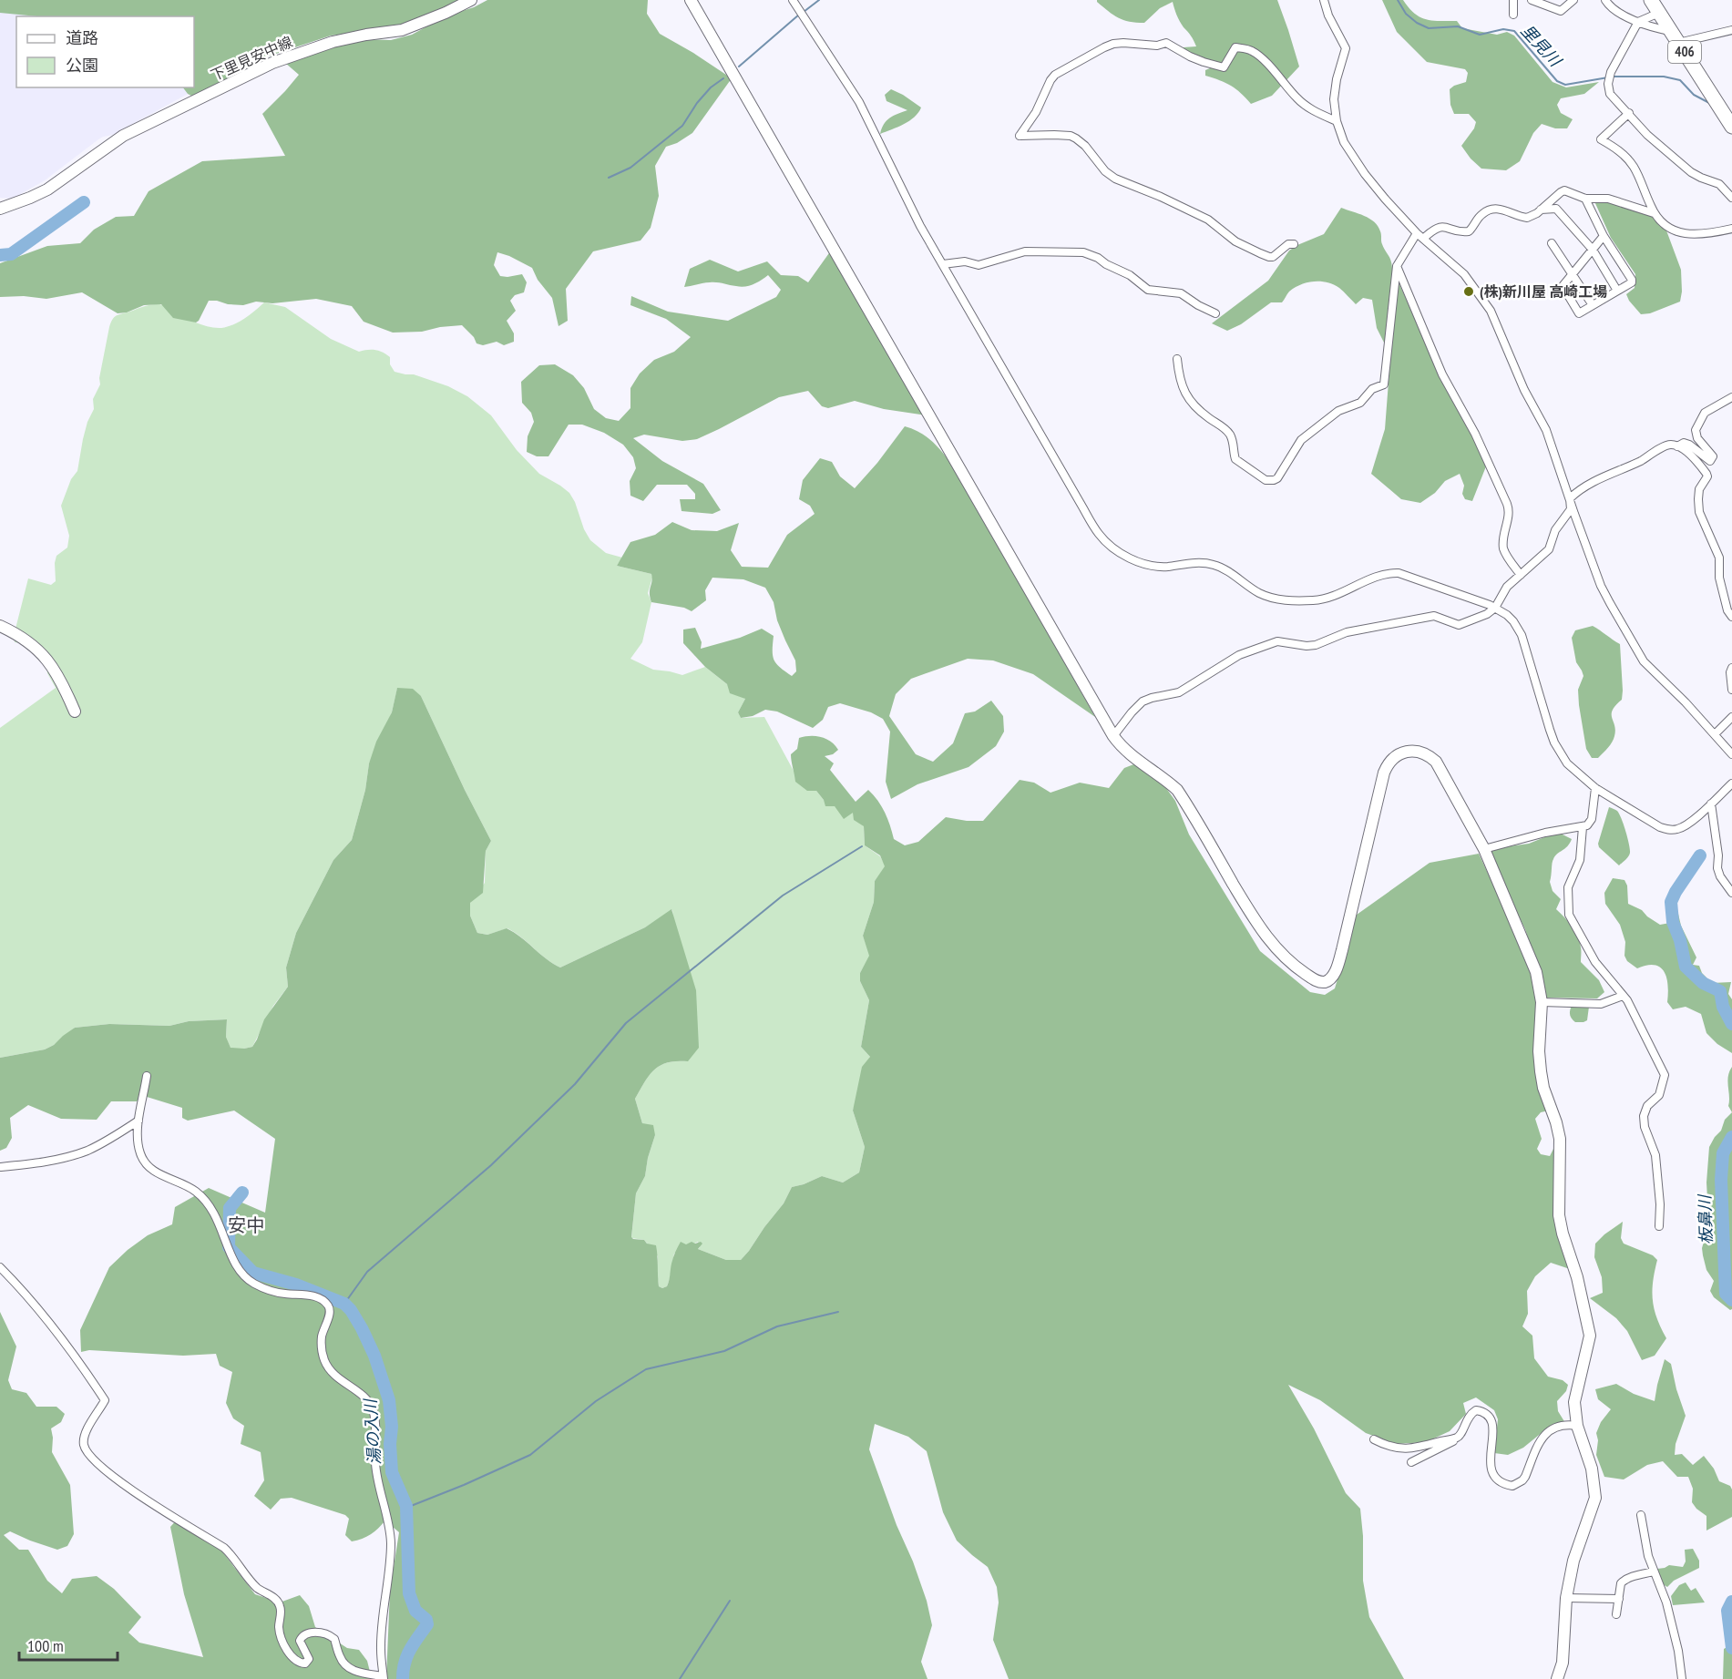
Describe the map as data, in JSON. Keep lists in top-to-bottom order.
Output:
{
  "streets": {
    "highway": ["406"],
    "street": ["下里見安中線"]
  },
  "districts": ["安中"],
  "water": ["里見川", "板鼻川", "湯の入川"],
  "places": ["(株)新川屋 高崎工場"],
  "legend": ["道路", "公園"],
  "scale_bar": "100 m"
}
